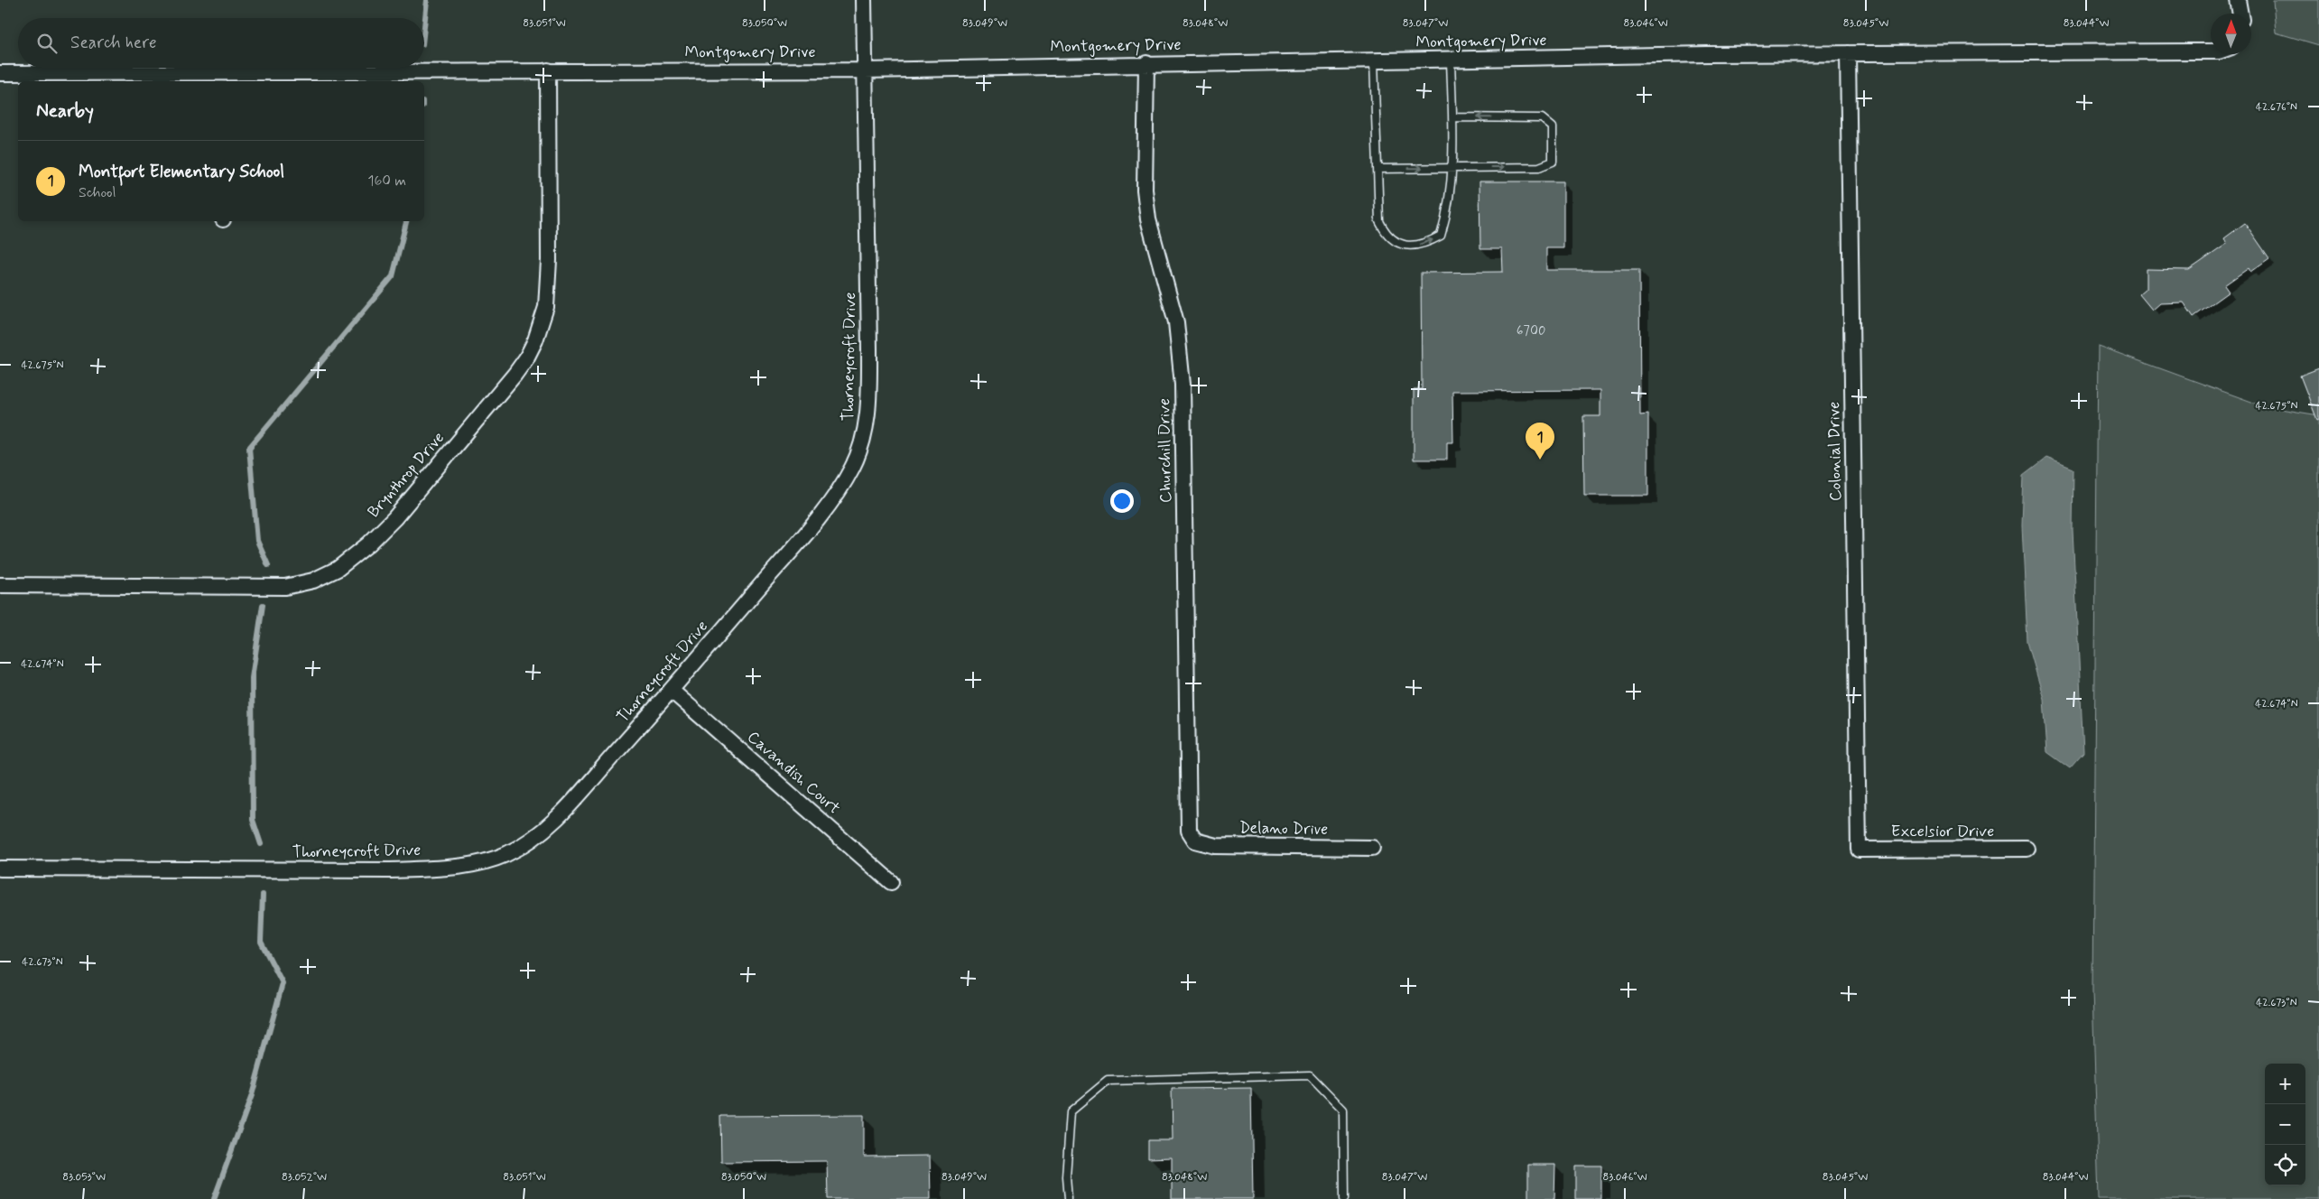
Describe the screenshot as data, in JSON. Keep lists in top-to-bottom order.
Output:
{
  "streets": {
    "street": [
      "Montgomery Drive",
      "Thorneycroft Drive",
      "Churchill Drive",
      "Colonial Drive",
      "Brynthrop Drive",
      "Cavandish Court",
      "Delano Drive",
      "Excelsior Drive"
    ]
  },
  "crossings": [
    ["Montgomery Drive", "Thorneycroft Drive"],
    ["Montgomery Drive", "Churchill Drive"],
    ["Montgomery Drive", "Colonial Drive"],
    ["Montgomery Drive", "Brynthrop Drive"],
    ["Thorneycroft Drive", "Cavandish Court"],
    ["Churchill Drive", "Delano Drive"],
    ["Colonial Drive", "Excelsior Drive"]
  ],
  "house_numbers": ["6700"],
  "north": "top",
  "page": {
    "search": "Search here",
    "heading": "Nearby",
    "list": [
      {
        "mark": "1",
        "name": "Montfort Elementary School",
        "note": "School",
        "value": "160 m"
      }
    ],
    "pins": "1",
    "map_buttons": ["+", "−"]
  },
  "coordinates": [
    "83.051°W",
    "83.050°W",
    "83.049°W",
    "83.048°W",
    "83.047°W",
    "83.046°W",
    "83.045°W",
    "83.044°W",
    "42.676°N",
    "42.675°N",
    "42.674°N",
    "42.673°N",
    "83.053°W",
    "83.052°W"
  ]
}
